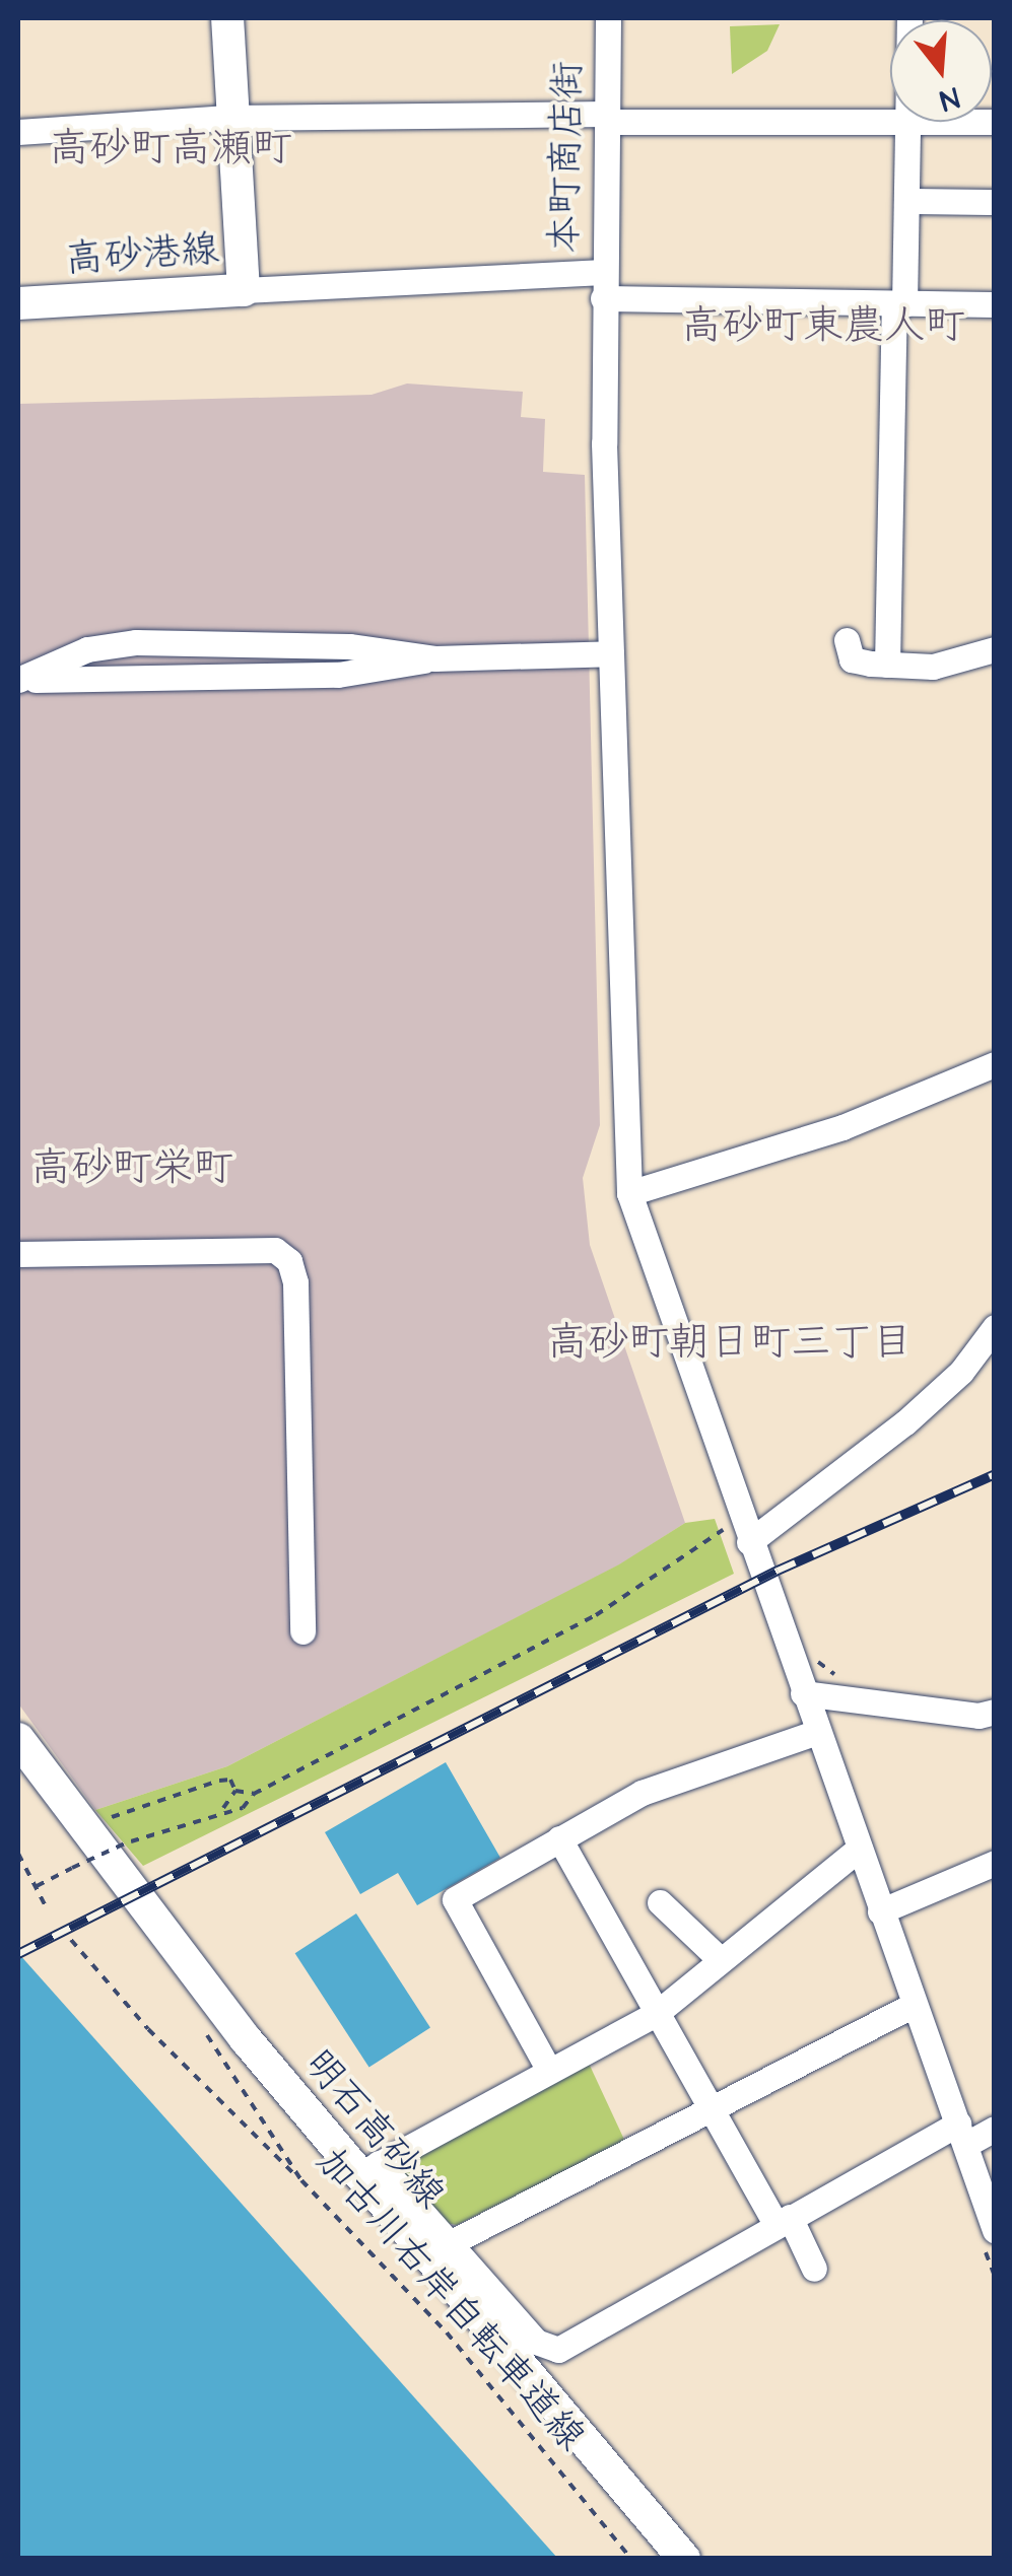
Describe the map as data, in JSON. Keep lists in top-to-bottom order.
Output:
{
  "streets": {
    "main road": ["高砂港線", "明石高砂線"],
    "street": ["本町商店街"],
    "path": ["加古川右岸自転車道線"]
  },
  "districts": [
    "高砂町高瀬町",
    "高砂町東農人町",
    "高砂町栄町",
    "高砂町朝日町三丁目"
  ],
  "north": "bottom"
}
